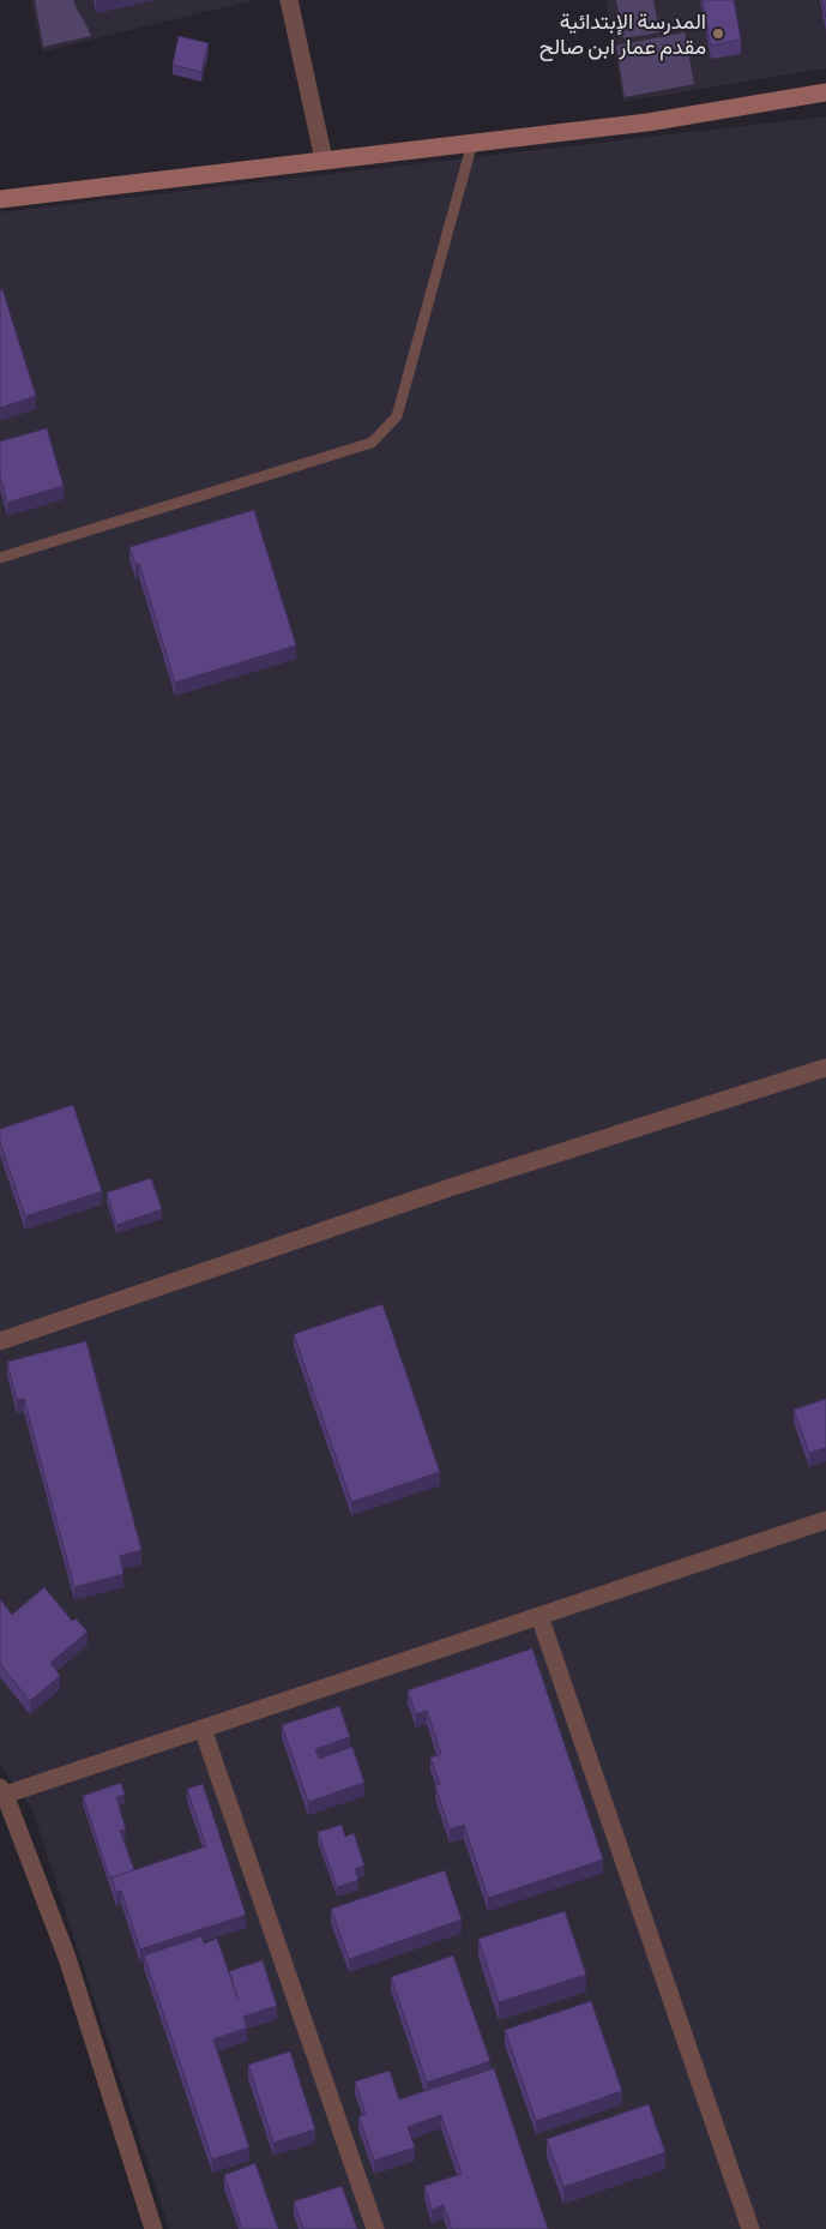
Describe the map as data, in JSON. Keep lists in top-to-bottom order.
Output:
{
  "places": ["المدرسة الإبتدائية مقدم عمار ابن صالح"]
}
